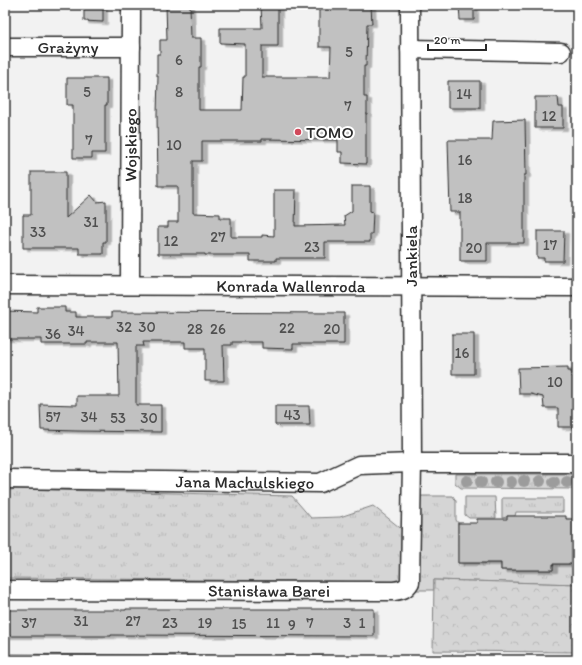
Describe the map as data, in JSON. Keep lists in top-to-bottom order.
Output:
{
  "streets": {
    "street": [
      "Grażyny",
      "Wojskiego",
      "Jankiela",
      "Konrada Wallenroda",
      "Jana Machulskiego",
      "Stanisława Barei"
    ]
  },
  "crossings": [
    ["Grażyny", "Wojskiego"],
    ["Wojskiego", "Konrada Wallenroda"],
    ["Jankiela", "Konrada Wallenroda"],
    ["Jankiela", "Jana Machulskiego"],
    ["Jankiela", "Stanisława Barei"],
    ["Jana Machulskiego", "Stanisława Barei"]
  ],
  "places": ["TOMO"],
  "house_numbers": [
    "5",
    "6",
    "5",
    "8",
    "14",
    "7",
    "12",
    "7",
    "10",
    "16",
    "18",
    "31",
    "33",
    "27",
    "12",
    "17",
    "23",
    "20",
    "32",
    "30",
    "22",
    "28",
    "26",
    "20",
    "34",
    "36",
    "16",
    "10",
    "43",
    "57",
    "34",
    "53",
    "30",
    "31",
    "27",
    "37",
    "23",
    "19",
    "11",
    "7",
    "3",
    "1",
    "15",
    "9"
  ],
  "scale_bar": "20 m"
}
